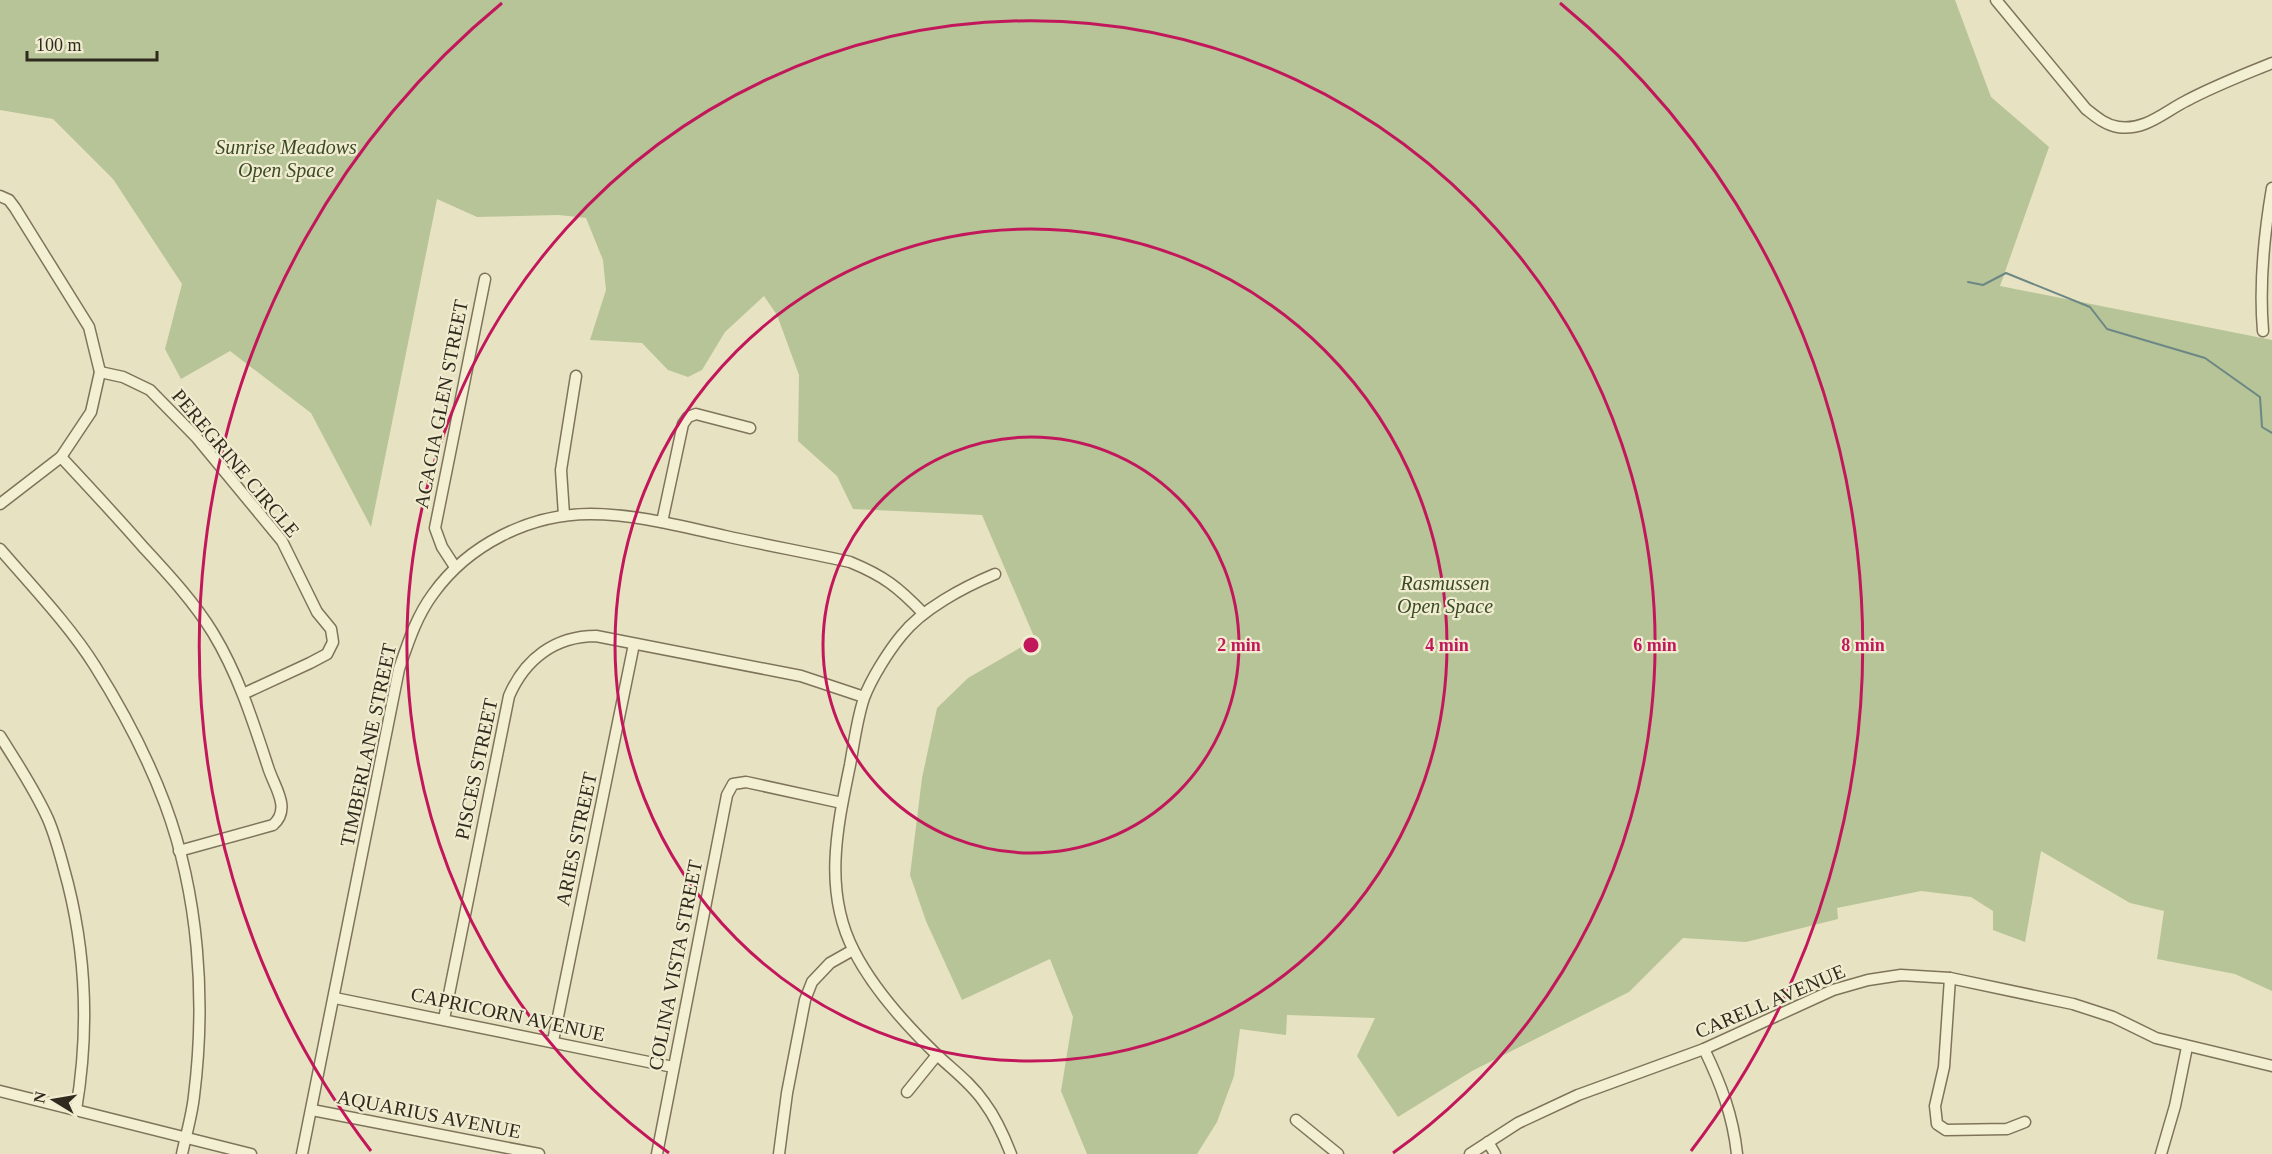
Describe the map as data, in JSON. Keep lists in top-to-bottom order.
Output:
{
  "streets": {
    "street": [
      "ACACIA GLEN STREET",
      "PEREGRINE CIRCLE",
      "TIMBERLANE STREET",
      "PISCES STREET",
      "ARIES STREET",
      "COLINA VISTA STREET",
      "CARELL AVENUE",
      "CAPRICORN AVENUE",
      "AQUARIUS AVENUE"
    ]
  },
  "crossings": [
    ["ACACIA GLEN STREET", "TIMBERLANE STREET"],
    ["TIMBERLANE STREET", "CAPRICORN AVENUE"],
    ["TIMBERLANE STREET", "AQUARIUS AVENUE"],
    ["PISCES STREET", "ARIES STREET"],
    ["PISCES STREET", "CAPRICORN AVENUE"],
    ["ARIES STREET", "CAPRICORN AVENUE"],
    ["COLINA VISTA STREET", "CAPRICORN AVENUE"]
  ],
  "parks": ["Sunrise Meadows Open Space", "Rasmussen Open Space"],
  "scale_bar": "100 m",
  "north": "left",
  "rings": [
    "2 min",
    "4 min",
    "6 min",
    "8 min"
  ]
}
